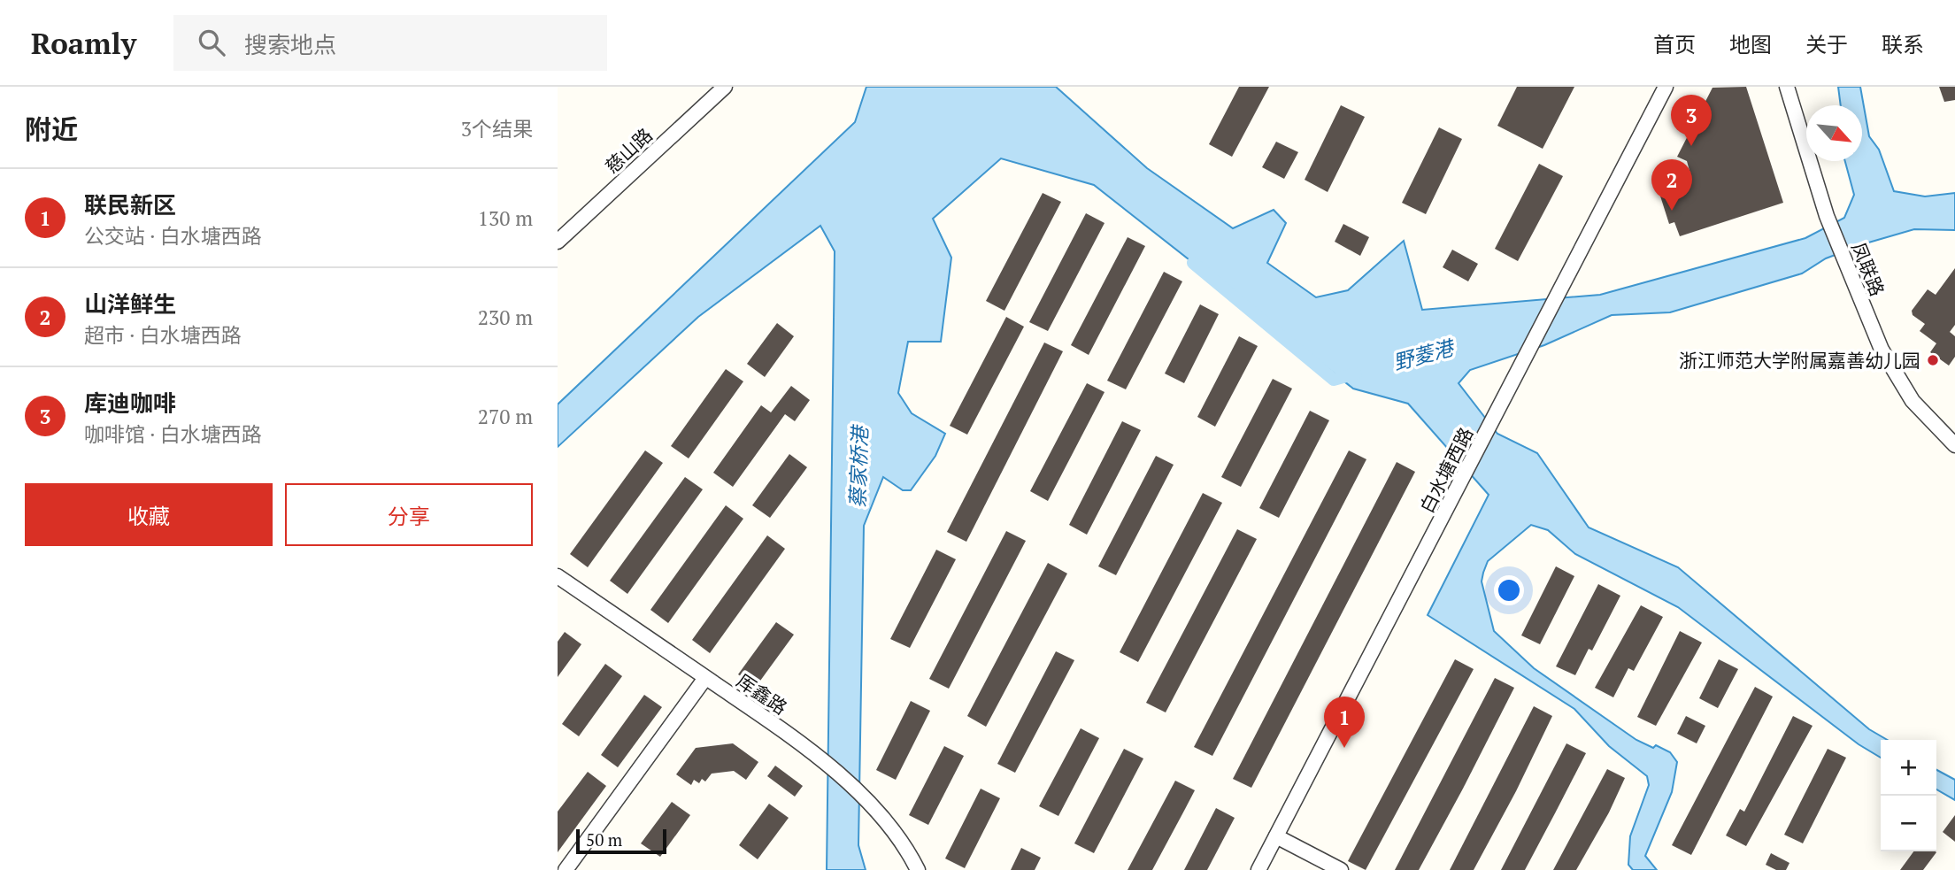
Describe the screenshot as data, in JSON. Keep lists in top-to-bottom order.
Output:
{
  "streets": {
    "street": [
      "慈山路",
      "凤联路",
      "白水塘西路",
      "厍鑫路"
    ]
  },
  "water": ["野菱港", "蔡家桥港"],
  "places": ["浙江师范大学附属嘉善幼儿园"],
  "scale_bar": "50 m",
  "north": "bottom right",
  "page": {
    "header": "Roamly",
    "search": "搜索地点",
    "nav": [
      "首页",
      "地图",
      "关于",
      "联系"
    ],
    "heading": ["附近", "3个结果"],
    "pins": ["3", "2", "1"],
    "list": [
      {
        "mark": "1",
        "name": "联民新区",
        "note": "公交站 · 白水塘西路",
        "value": "130 m"
      },
      {
        "mark": "2",
        "name": "山洋鲜生",
        "note": "超市 · 白水塘西路",
        "value": "230 m"
      },
      {
        "mark": "3",
        "name": "库迪咖啡",
        "note": "咖啡馆 · 白水塘西路",
        "value": "270 m"
      }
    ],
    "buttons": ["收藏", "分享"],
    "map_buttons": ["+", "−"],
    "scale": "50 m"
  }
}
